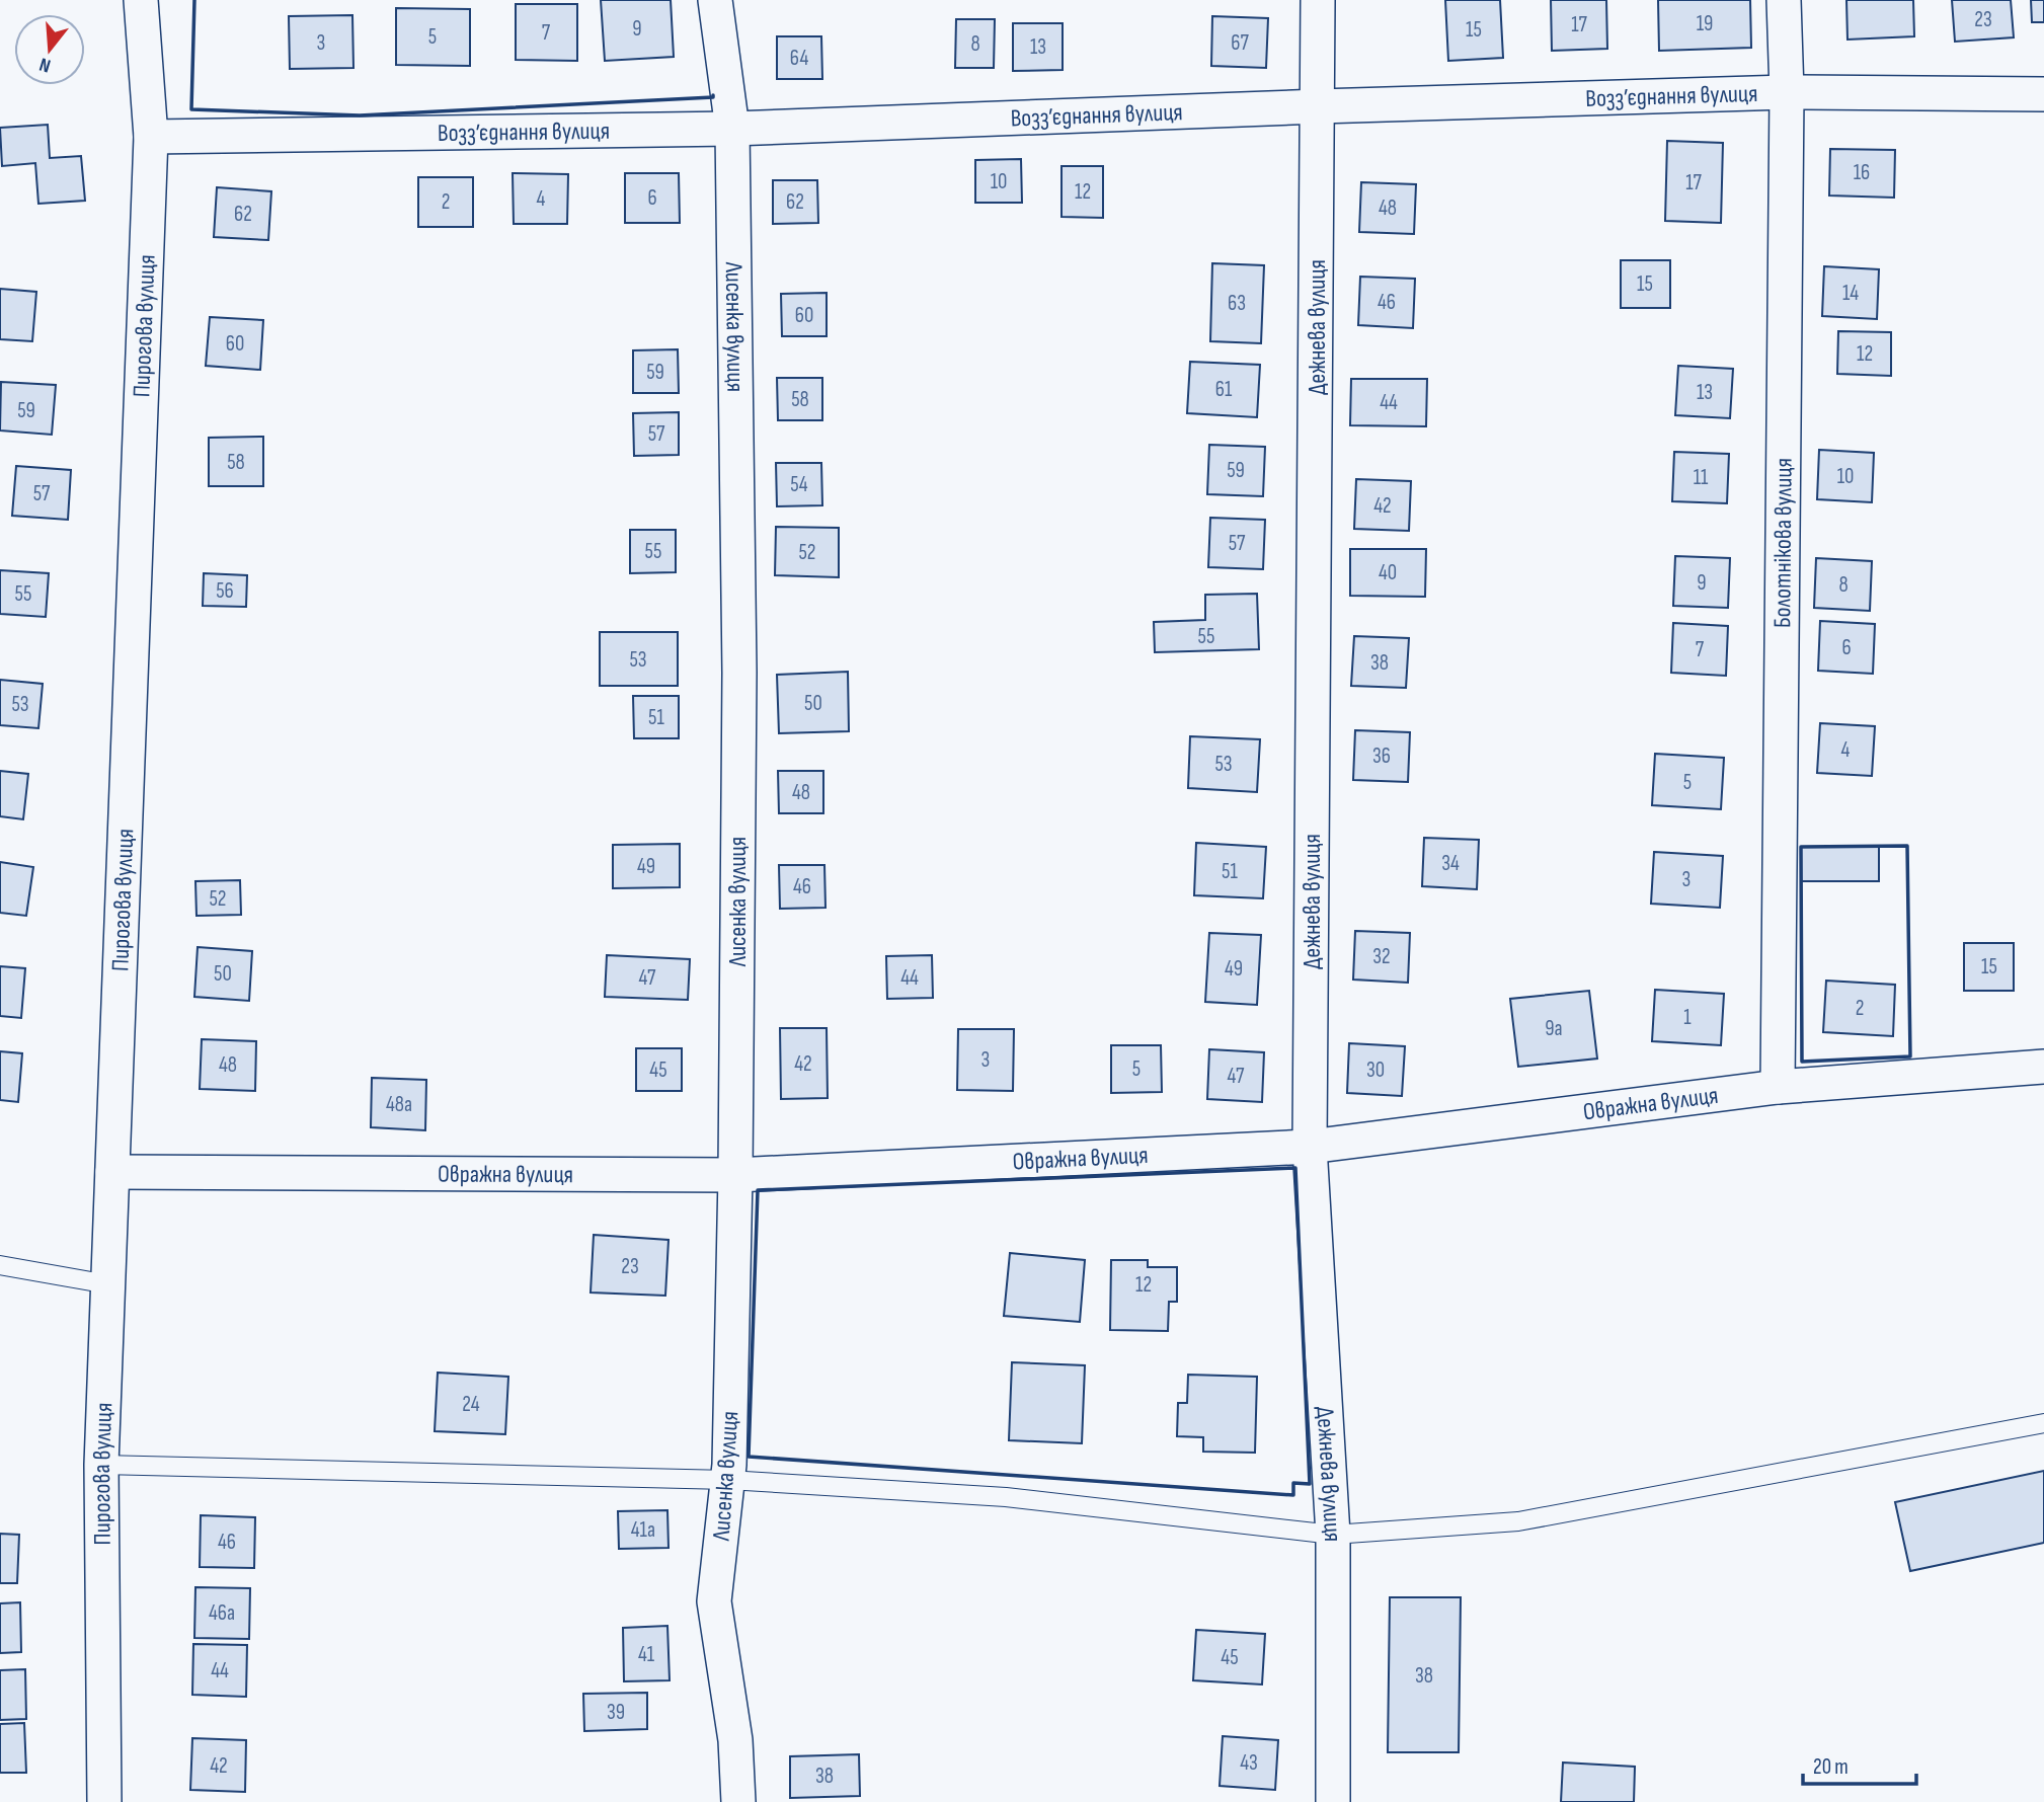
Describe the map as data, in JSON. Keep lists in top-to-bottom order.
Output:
{
  "streets": {
    "street": [
      "Возз’єднання вулиця",
      "Пирогова вулиця",
      "Лисенка вулиця",
      "Дежнева вулиця",
      "Болотнікова вулиця",
      "Овражна вулиця"
    ]
  },
  "crossings": [
    ["Возз’єднання вулиця", "Пирогова вулиця"],
    ["Возз’єднання вулиця", "Лисенка вулиця"],
    ["Возз’єднання вулиця", "Дежнева вулиця"],
    ["Возз’єднання вулиця", "Болотнікова вулиця"],
    ["Пирогова вулиця", "Овражна вулиця"],
    ["Лисенка вулиця", "Овражна вулиця"],
    ["Дежнева вулиця", "Овражна вулиця"],
    ["Болотнікова вулиця", "Овражна вулиця"]
  ],
  "house_numbers": [
    "23",
    "19",
    "17",
    "9",
    "15",
    "7",
    "5",
    "3",
    "67",
    "8",
    "13",
    "64",
    "16",
    "10",
    "17",
    "12",
    "6",
    "4",
    "2",
    "62",
    "48",
    "62",
    "15",
    "14",
    "46",
    "63",
    "60",
    "60",
    "12",
    "59",
    "61",
    "13",
    "58",
    "44",
    "59",
    "57",
    "58",
    "59",
    "10",
    "11",
    "54",
    "57",
    "42",
    "57",
    "55",
    "52",
    "40",
    "9",
    "8",
    "56",
    "55",
    "55",
    "6",
    "7",
    "53",
    "38",
    "50",
    "53",
    "51",
    "4",
    "36",
    "53",
    "5",
    "48",
    "34",
    "49",
    "51",
    "3",
    "46",
    "52",
    "32",
    "15",
    "49",
    "50",
    "47",
    "44",
    "2",
    "1",
    "9а",
    "3",
    "42",
    "48",
    "5",
    "45",
    "30",
    "47",
    "48а",
    "23",
    "12",
    "24",
    "41а",
    "46",
    "46а",
    "41",
    "45",
    "44",
    "38",
    "39",
    "43",
    "42",
    "38"
  ],
  "scale_bar": "20 m",
  "north": "bottom"
}
